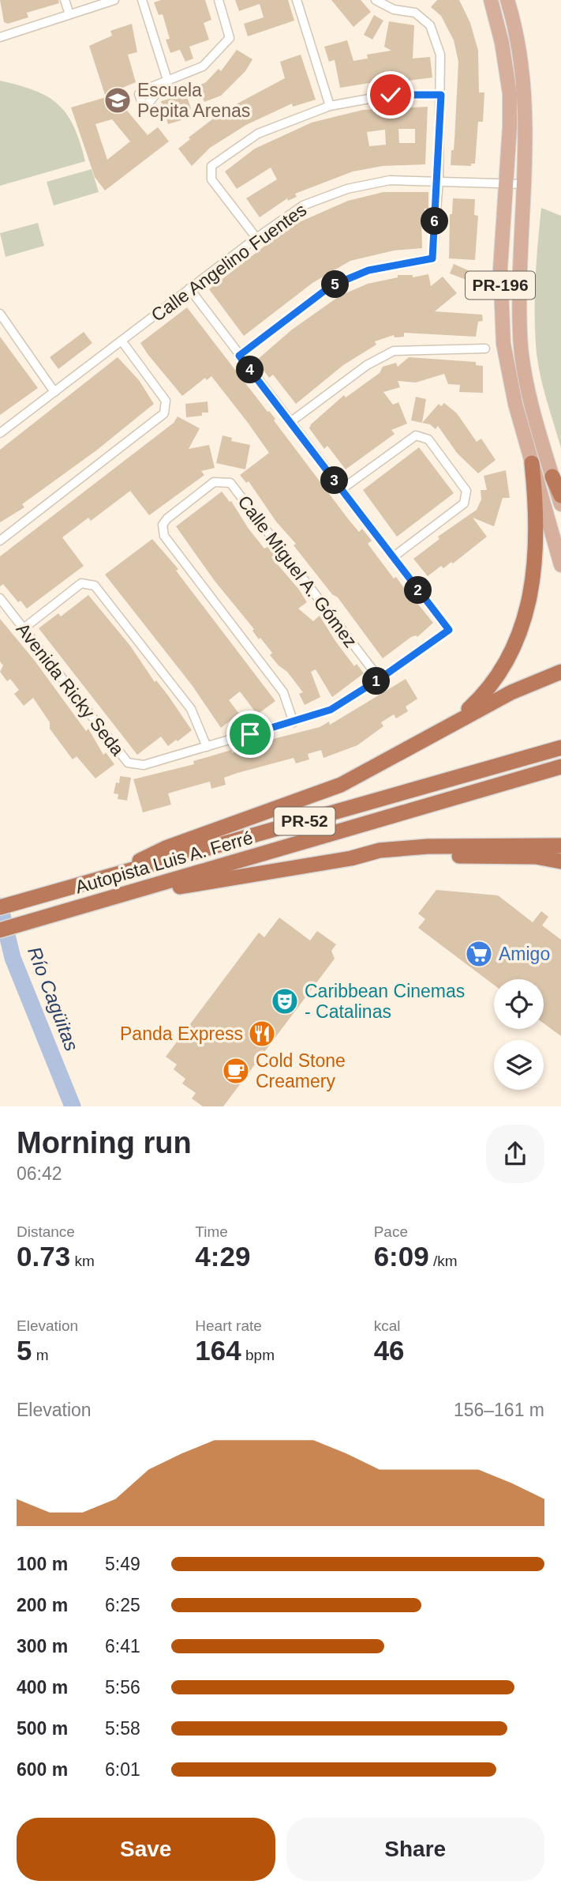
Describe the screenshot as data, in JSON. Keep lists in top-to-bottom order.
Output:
{
  "streets": {
    "highway": ["PR-52", "Autopista Luis A. Ferré"],
    "main road": ["PR-196"],
    "street": ["Calle Angelino Fuentes", "Calle Miguel A. Gómez", "Avenida Ricky Seda"]
  },
  "crossings": [
    ["Calle Angelino Fuentes", "PR-196"],
    ["Calle Miguel A. Gómez", "Avenida Ricky Seda"]
  ],
  "water": ["Río Cagüitas"],
  "places": {
    "school or university": ["Escuela Pepita Arenas"],
    "supermarket": ["Amigo"],
    "theatre": ["Caribbean Cinemas - Catalinas"],
    "restaurant": ["Panda Express"],
    "cafe": ["Cold Stone Creamery"]
  },
  "page": {
    "pins": [
      "6",
      "5",
      "4",
      "3",
      "2",
      "1"
    ],
    "heading": ["Morning run", "06:42"],
    "stats": [
      ["Distance", "0.73 km"],
      ["Time", "4:29"],
      ["Pace", "6:09 /km"],
      ["Elevation", "5 m"],
      ["Heart rate", "164 bpm"],
      ["kcal", "46"]
    ],
    "chart": ["Elevation", "156–161 m"],
    "list": [
      {
        "name": "100 m",
        "note": "5:49"
      },
      {
        "name": "200 m",
        "note": "6:25"
      },
      {
        "name": "300 m",
        "note": "6:41"
      },
      {
        "name": "400 m",
        "note": "5:56"
      },
      {
        "name": "500 m",
        "note": "5:58"
      },
      {
        "name": "600 m",
        "note": "6:01"
      }
    ],
    "buttons": ["Save", "Share"]
  }
}
